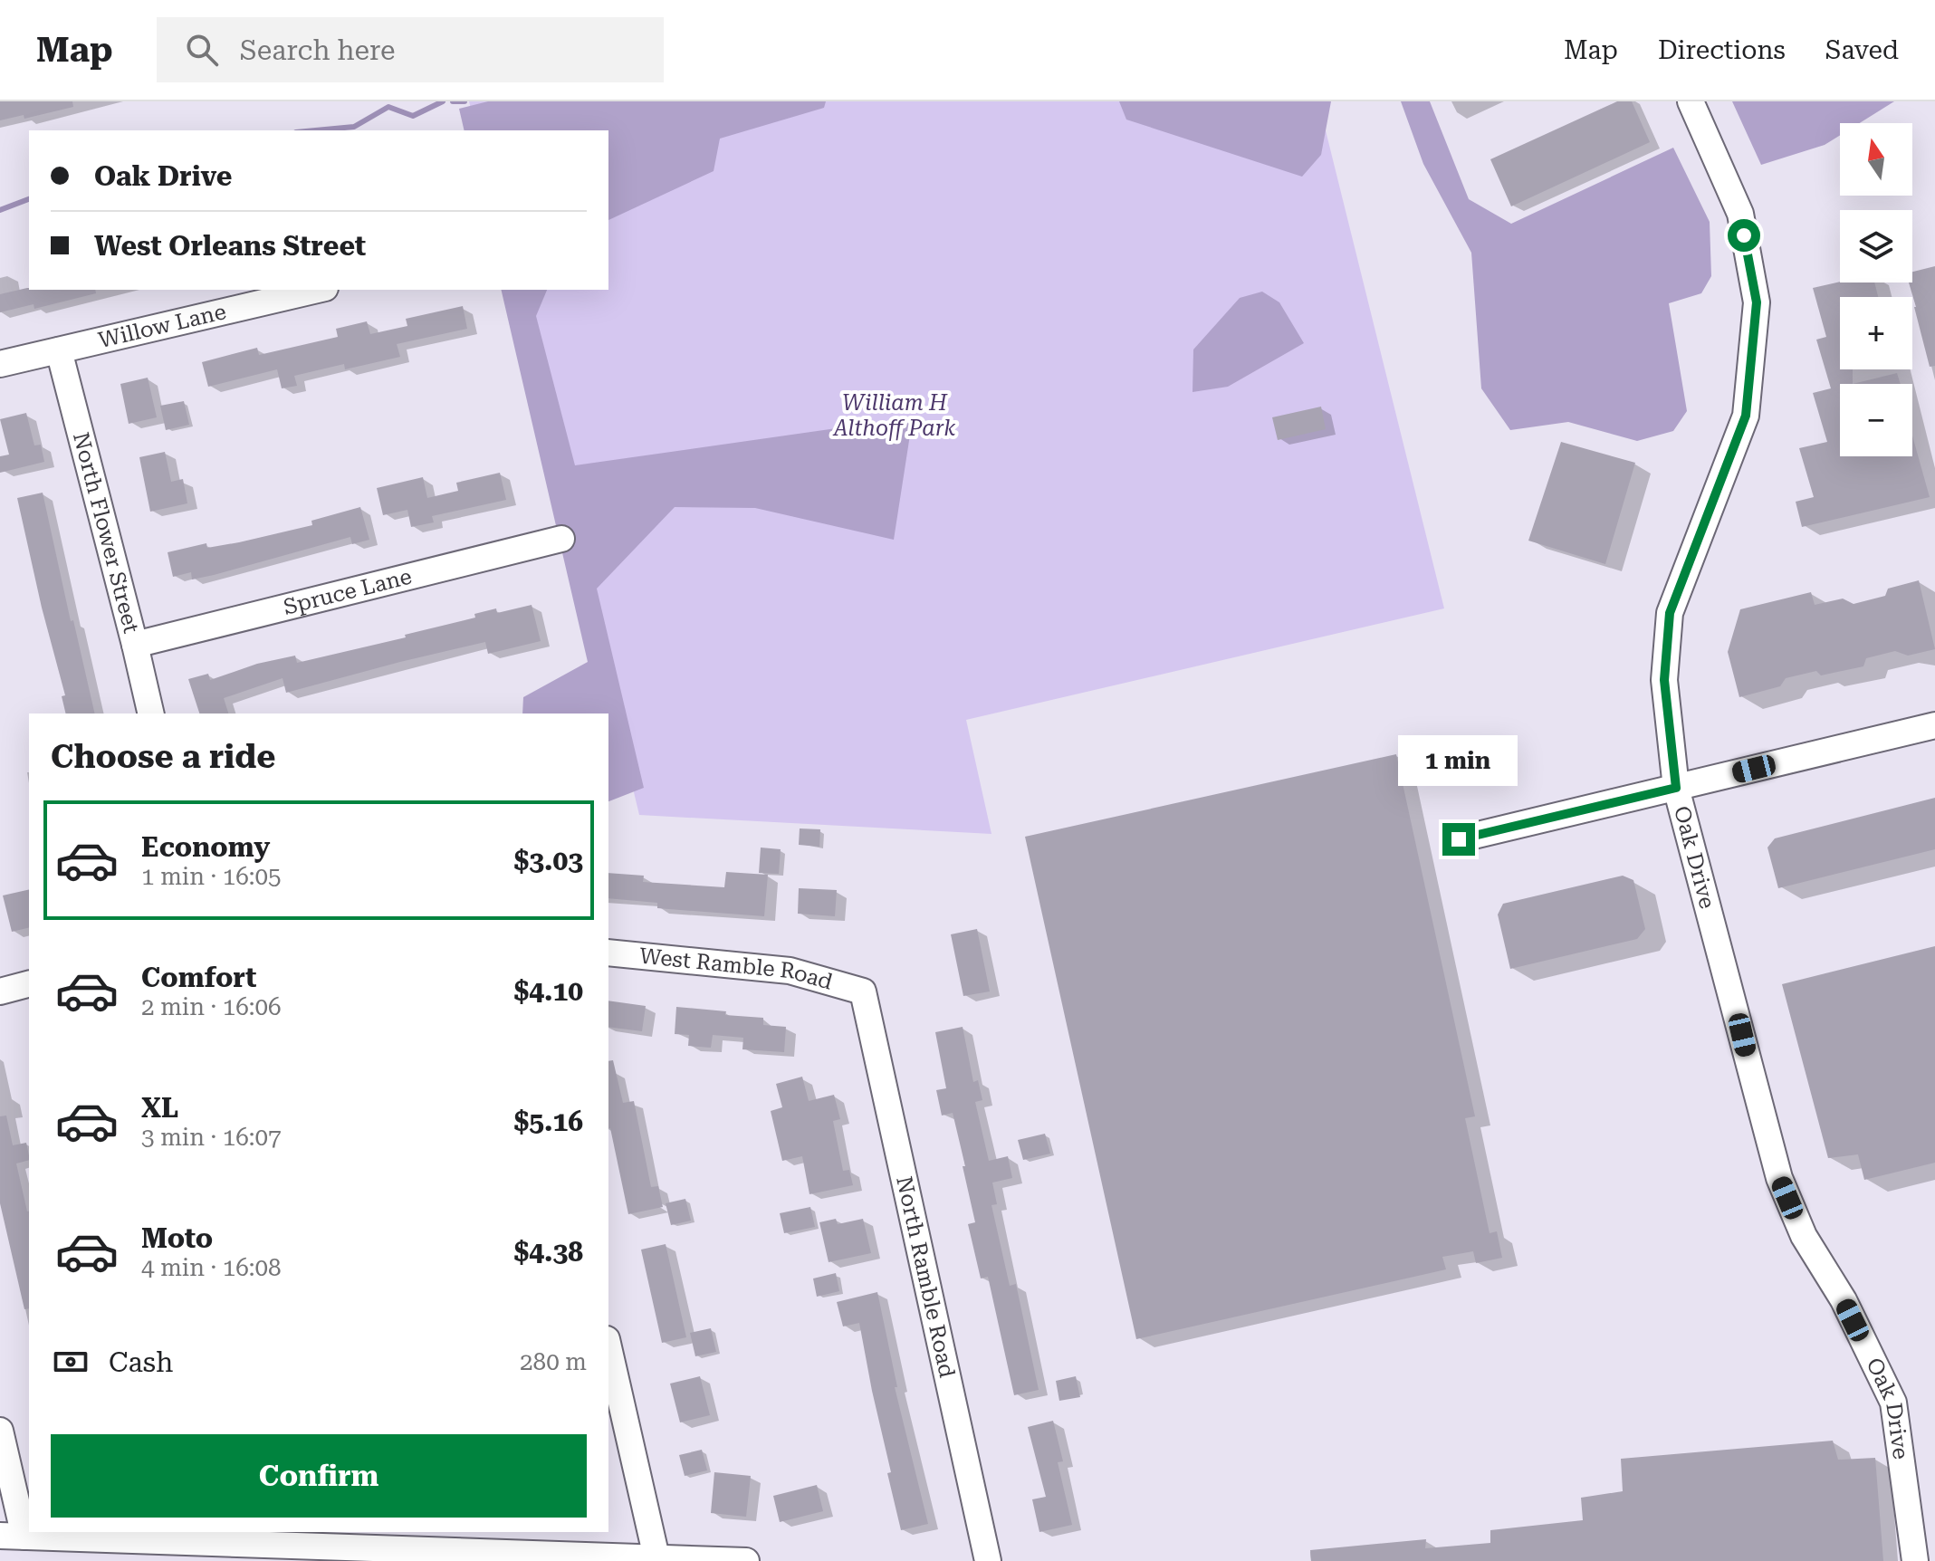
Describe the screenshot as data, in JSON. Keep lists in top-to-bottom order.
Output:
{
  "streets": {
    "street": [
      "Willow Lane",
      "North Flower Street",
      "Spruce Lane",
      "Oak Drive",
      "West Ramble Road",
      "North Ramble Road"
    ]
  },
  "crossings": [
    ["Willow Lane", "North Flower Street"],
    ["North Flower Street", "Spruce Lane"],
    ["West Ramble Road", "North Ramble Road"]
  ],
  "parks": ["William H Althoff Park"],
  "north": "top",
  "page": {
    "header": "Map",
    "search": "Search here",
    "nav": ["Map", "Directions", "Saved"],
    "map_buttons": ["+", "−"],
    "banner": ["Oak Drive", "West Orleans Street"],
    "heading": "Choose a ride",
    "bubble": "1 min",
    "list": [
      {
        "name": "Economy",
        "note": "1 min · 16:05",
        "value": "$3.03"
      },
      {
        "name": "Comfort",
        "note": "2 min · 16:06",
        "value": "$4.10"
      },
      {
        "name": "XL",
        "note": "3 min · 16:07",
        "value": "$5.16"
      },
      {
        "name": "Moto",
        "note": "4 min · 16:08",
        "value": "$4.38"
      }
    ],
    "pay": ["Cash", "280 m"],
    "buttons": "Confirm"
  }
}
